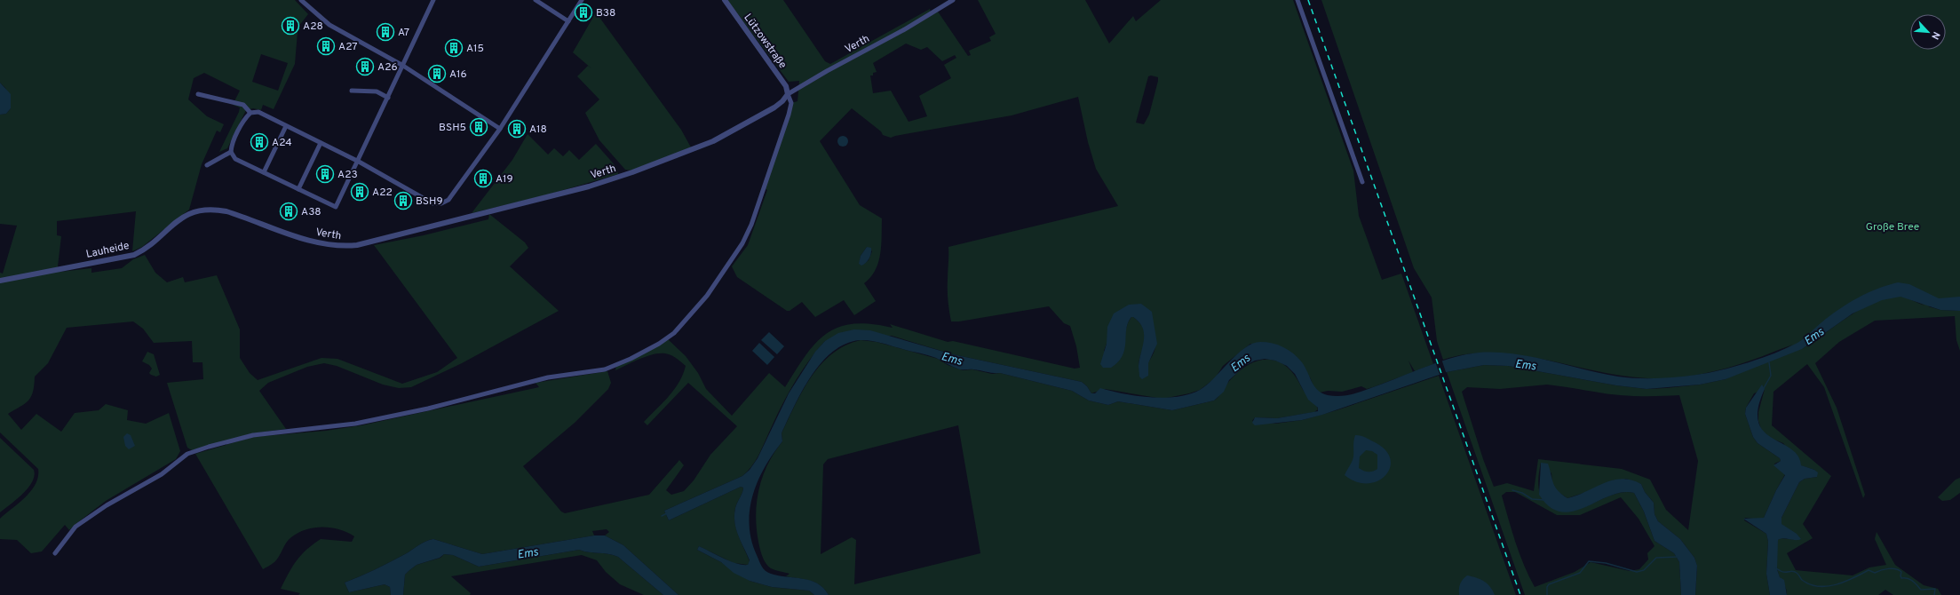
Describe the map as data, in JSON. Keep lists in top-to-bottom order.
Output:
{
  "streets": {
    "street": ["Lützowstraße", "Verth", "Lauheide"]
  },
  "crossings": [
    ["Lützowstraße", "Verth"],
    ["Verth", "Lauheide"]
  ],
  "water": ["Ems"],
  "parks": ["Große Bree"],
  "places": {
    "building": [
      "B38",
      "A28",
      "A7",
      "A27",
      "A15",
      "A26",
      "A16",
      "BSH5",
      "A18",
      "A24",
      "A23",
      "A19",
      "A22",
      "BSH9",
      "A38"
    ]
  },
  "north": "bottom right"
}
